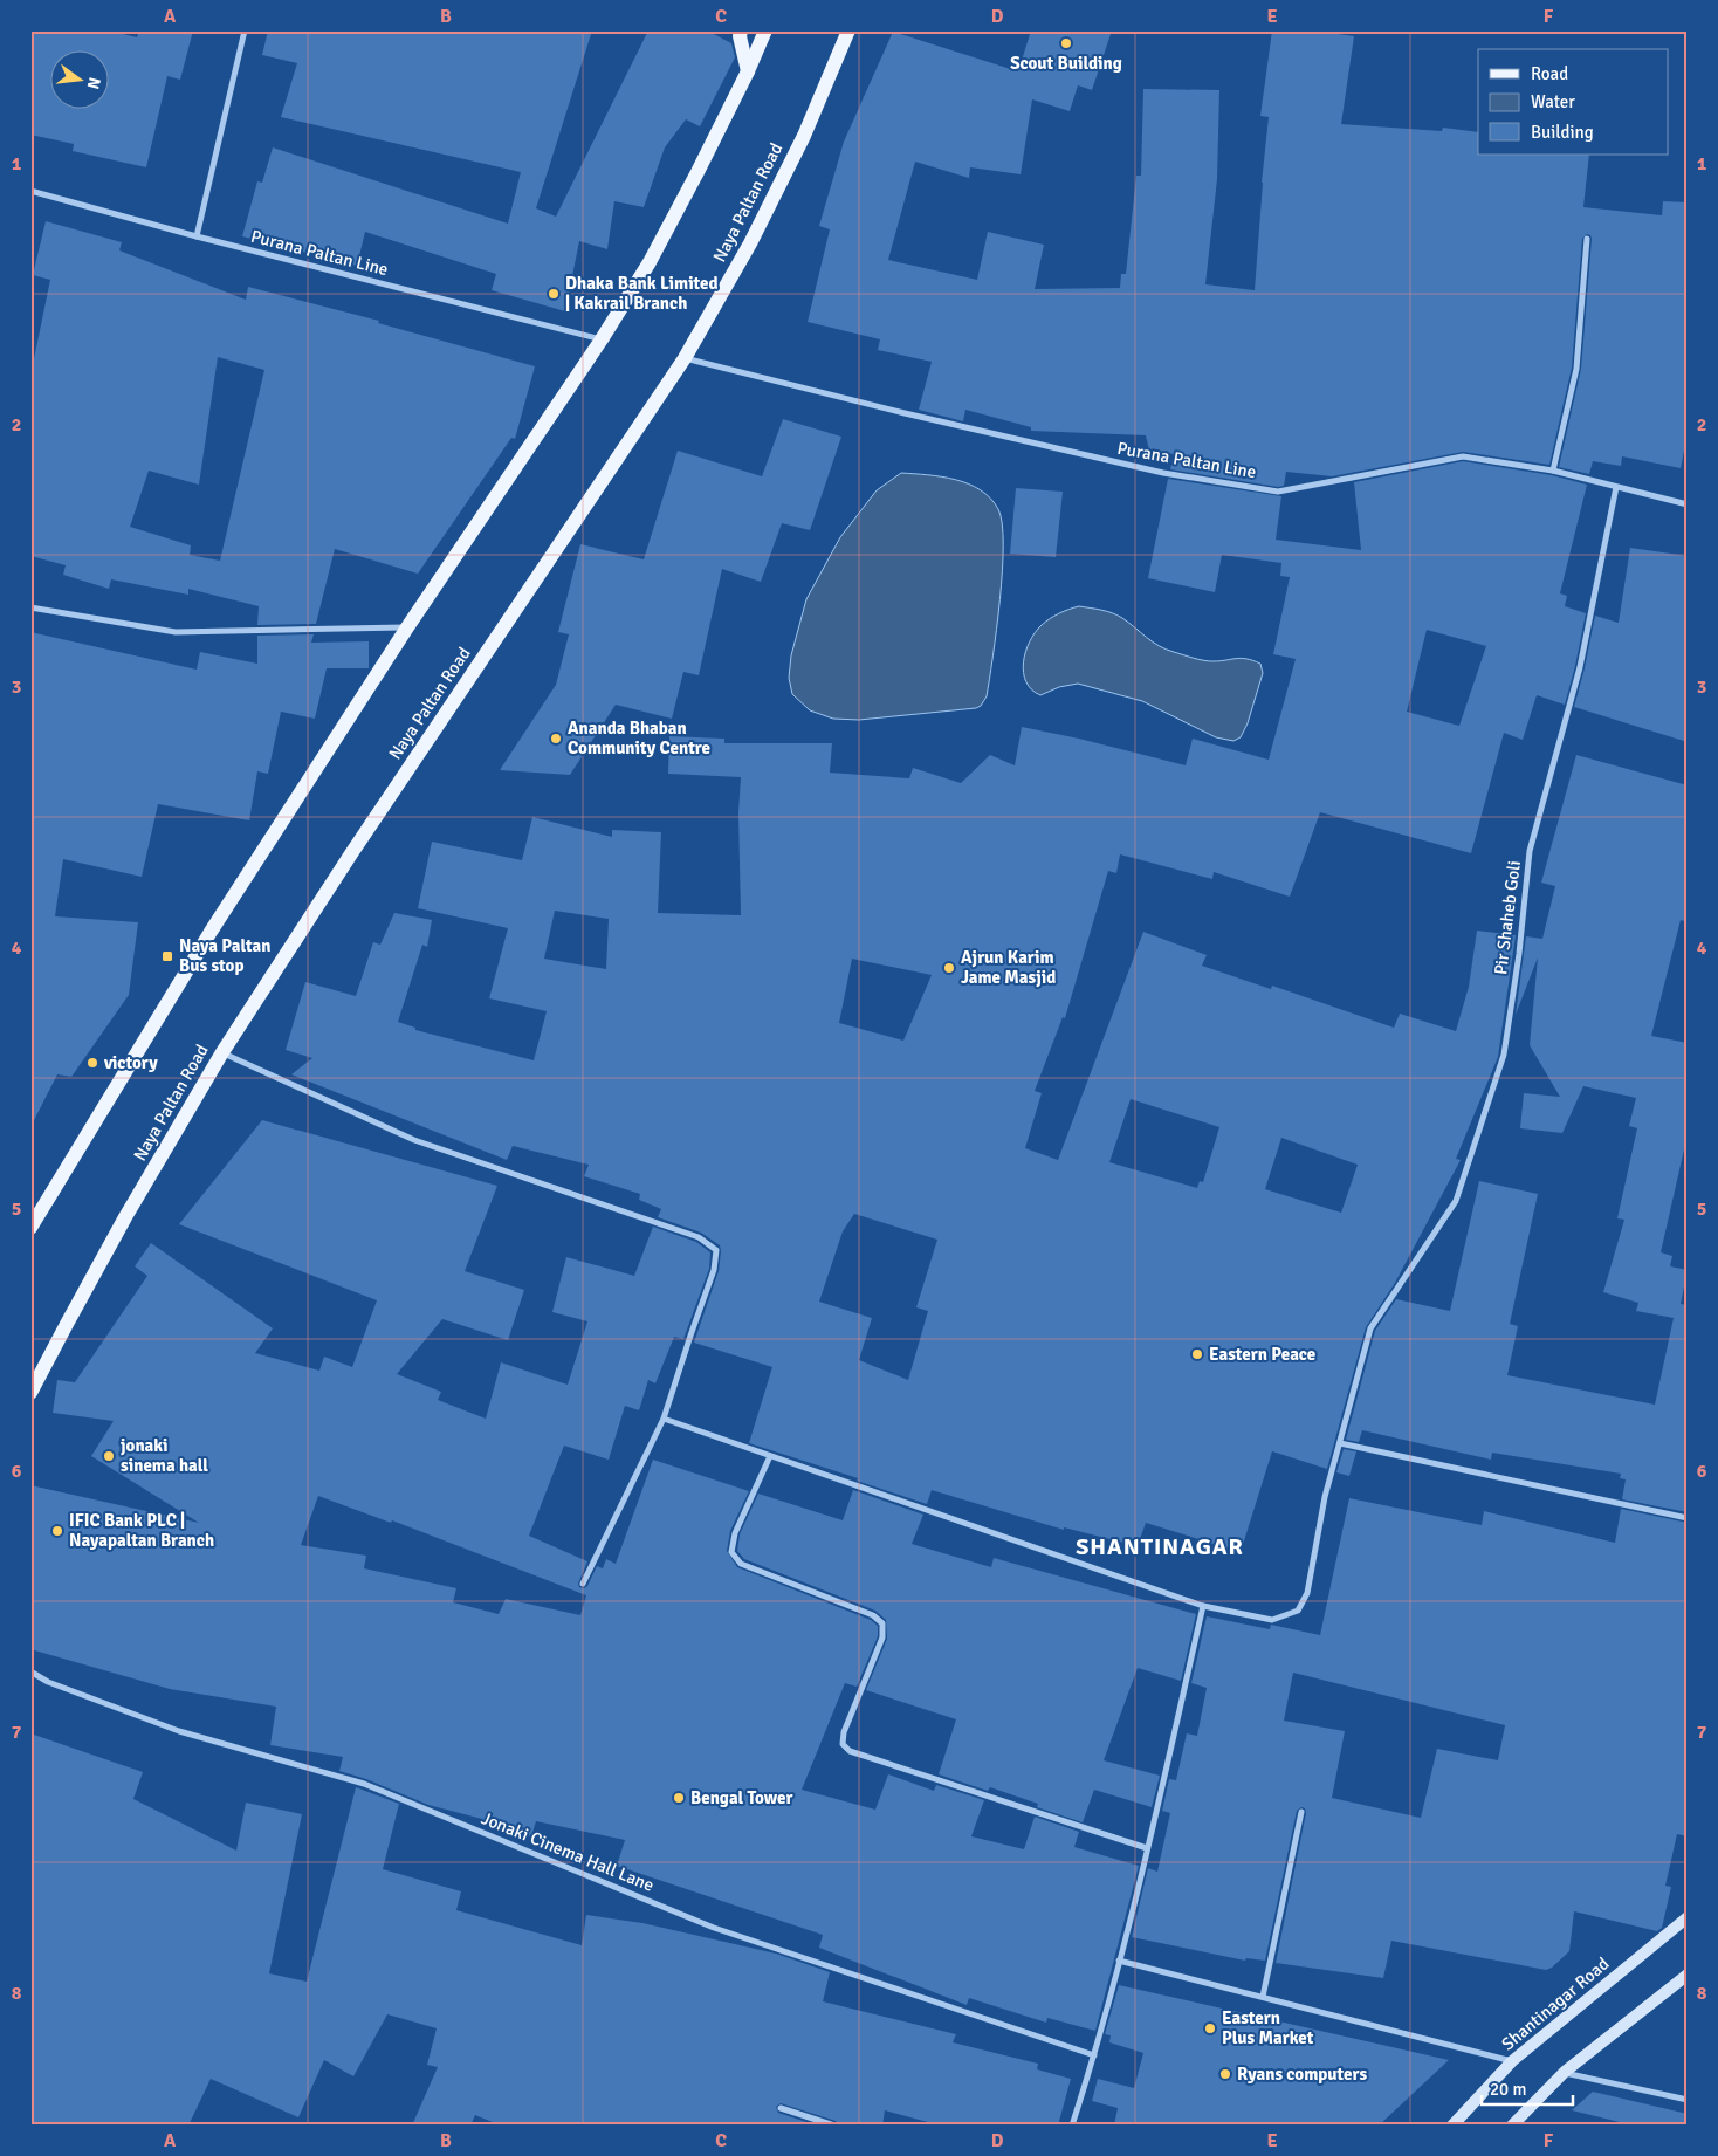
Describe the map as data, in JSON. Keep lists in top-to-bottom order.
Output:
{
  "streets": {
    "main road": ["Naya Paltan Road", "Shantinagar Road"],
    "street": ["Purana Paltan Line", "Pir Shaheb Goli", "Jonaki Cinema Hall Lane"]
  },
  "crossings": [
    ["Naya Paltan Road", "Purana Paltan Line"],
    ["Purana Paltan Line", "Pir Shaheb Goli"]
  ],
  "districts": ["SHANTINAGAR"],
  "places": {
    "other": [
      "Scout Building",
      "Dhaka Bank Limited | Kakrail Branch",
      "Ananda Bhaban Community Centre",
      "Ajrun Karim Jame Masjid",
      "victory",
      "Eastern Peace",
      "jonaki sinema hall",
      "IFIC Bank PLC | Nayapaltan Branch",
      "Bengal Tower",
      "Eastern Plus Market",
      "Ryans computers"
    ],
    "transit": ["Naya Paltan Bus stop"]
  },
  "legend": ["Road", "Water", "Building"],
  "scale_bar": "20 m",
  "north": "right",
  "grid": {
    "columns": [
      "A",
      "B",
      "C",
      "D",
      "E",
      "F"
    ],
    "rows": [
      "1",
      "2",
      "3",
      "4",
      "5",
      "6",
      "7",
      "8"
    ]
  }
}
